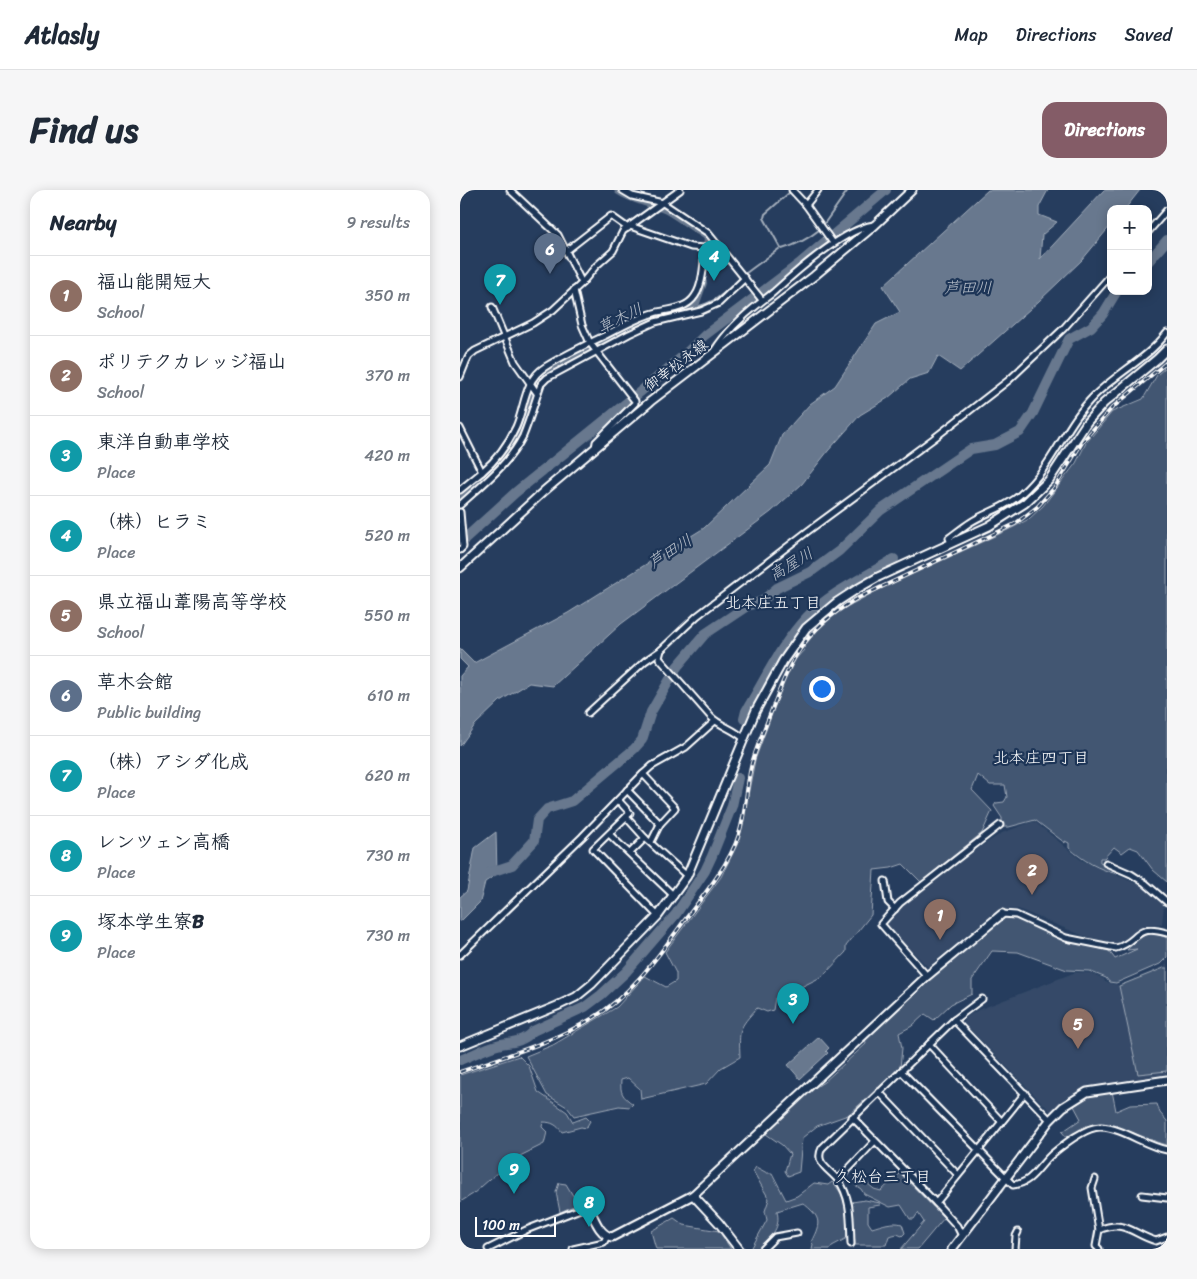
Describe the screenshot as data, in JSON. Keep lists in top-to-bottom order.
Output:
{
  "streets": {
    "street": ["御幸松永線"]
  },
  "districts": ["北本庄五丁目", "北本庄四丁目", "久松台三丁目"],
  "water": ["芦田川", "草木川", "高屋川"],
  "scale_bar": "100 m",
  "page": {
    "header": "Atlasly",
    "nav": ["Map", "Directions", "Saved"],
    "title": "Find us",
    "buttons": "Directions",
    "heading": ["Nearby", "9 results"],
    "map_buttons": ["+", "−"],
    "pins": [
      "6",
      "4",
      "7",
      "2",
      "1",
      "3",
      "5",
      "9",
      "8"
    ],
    "list": [
      {
        "mark": "1",
        "name": "福山能開短大",
        "note": "School",
        "value": "350 m"
      },
      {
        "mark": "2",
        "name": "ポリテクカレッジ福山",
        "note": "School",
        "value": "370 m"
      },
      {
        "mark": "3",
        "name": "東洋自動車学校",
        "note": "Place",
        "value": "420 m"
      },
      {
        "mark": "4",
        "name": "（株）ヒラミ",
        "note": "Place",
        "value": "520 m"
      },
      {
        "mark": "5",
        "name": "県立福山葦陽高等学校",
        "note": "School",
        "value": "550 m"
      },
      {
        "mark": "6",
        "name": "草木会館",
        "note": "Public building",
        "value": "610 m"
      },
      {
        "mark": "7",
        "name": "（株）アシダ化成",
        "note": "Place",
        "value": "620 m"
      },
      {
        "mark": "8",
        "name": "レンツェン高橋",
        "note": "Place",
        "value": "730 m"
      },
      {
        "mark": "9",
        "name": "塚本学生寮B",
        "note": "Place",
        "value": "730 m"
      }
    ],
    "scale": "100 m"
  }
}
